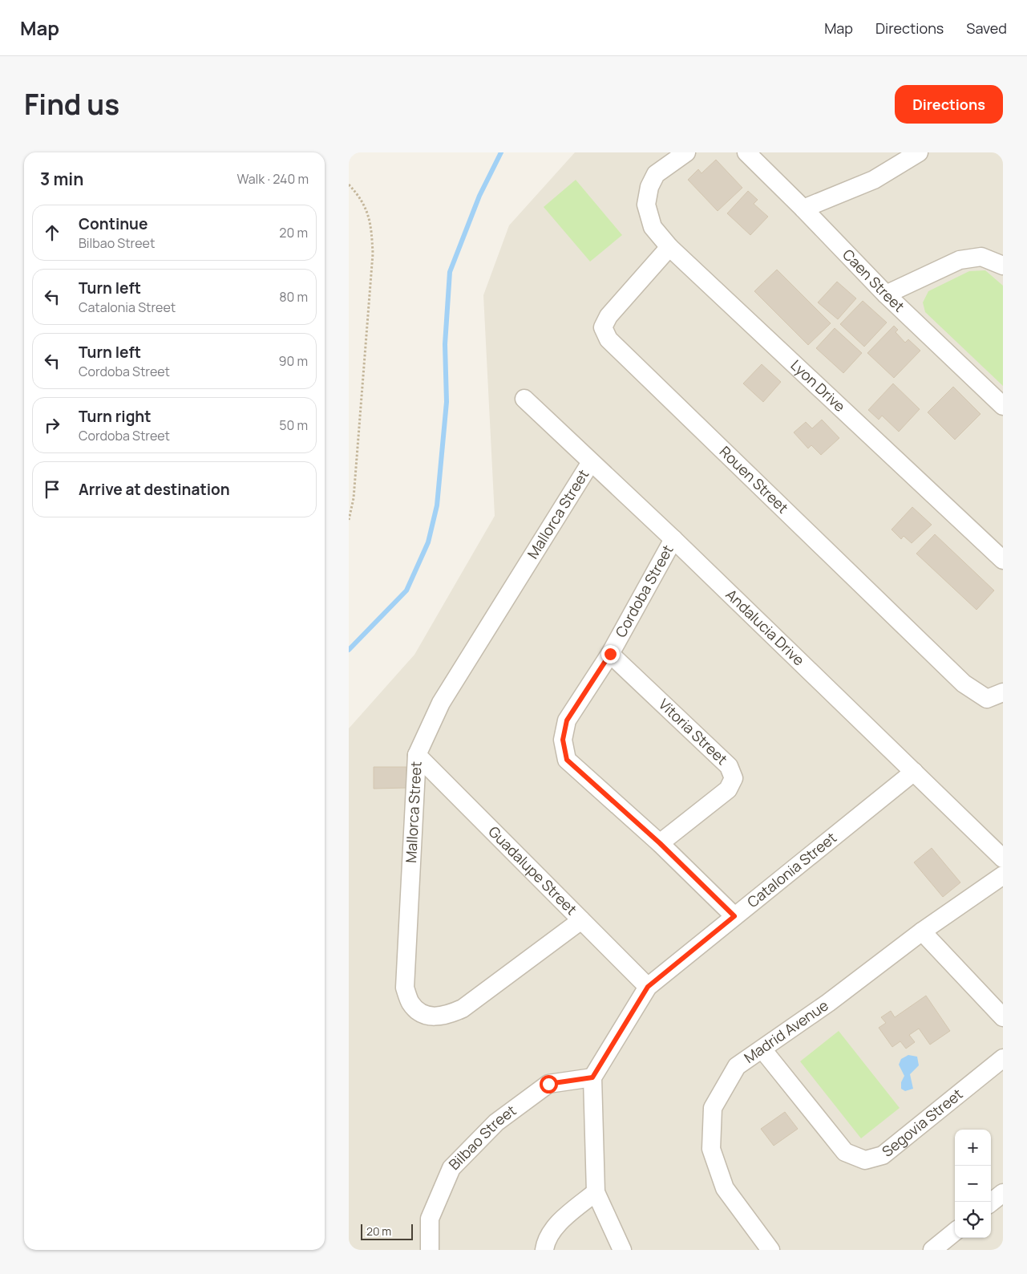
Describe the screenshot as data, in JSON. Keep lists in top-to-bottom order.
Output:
{
  "streets": {
    "street": [
      "Caen Street",
      "Lyon Drive",
      "Rouen Street",
      "Mallorca Street",
      "Cordoba Street",
      "Andalucia Drive",
      "Vitoria Street",
      "Guadalupe Street",
      "Catalonia Street",
      "Madrid Avenue",
      "Segovia Street",
      "Bilbao Street"
    ]
  },
  "crossings": [
    ["Lyon Drive", "Rouen Street"],
    ["Mallorca Street", "Andalucia Drive"],
    ["Mallorca Street", "Guadalupe Street"],
    ["Cordoba Street", "Andalucia Drive"],
    ["Cordoba Street", "Vitoria Street"],
    ["Cordoba Street", "Catalonia Street"],
    ["Andalucia Drive", "Catalonia Street"],
    ["Guadalupe Street", "Catalonia Street"],
    ["Catalonia Street", "Bilbao Street"],
    ["Madrid Avenue", "Segovia Street"]
  ],
  "scale_bar": "20 m",
  "page": {
    "header": "Map",
    "nav": ["Map", "Directions", "Saved"],
    "title": "Find us",
    "buttons": "Directions",
    "heading": ["3 min", "Walk · 240 m"],
    "list": [
      ["Continue", "Bilbao Street", "20 m"],
      ["Turn left", "Catalonia Street", "80 m"],
      ["Turn left", "Cordoba Street", "90 m"],
      ["Turn right", "Cordoba Street", "50 m"],
      "Arrive at destination"
    ],
    "map_buttons": ["+", "−"],
    "scale": "20 m"
  }
}
